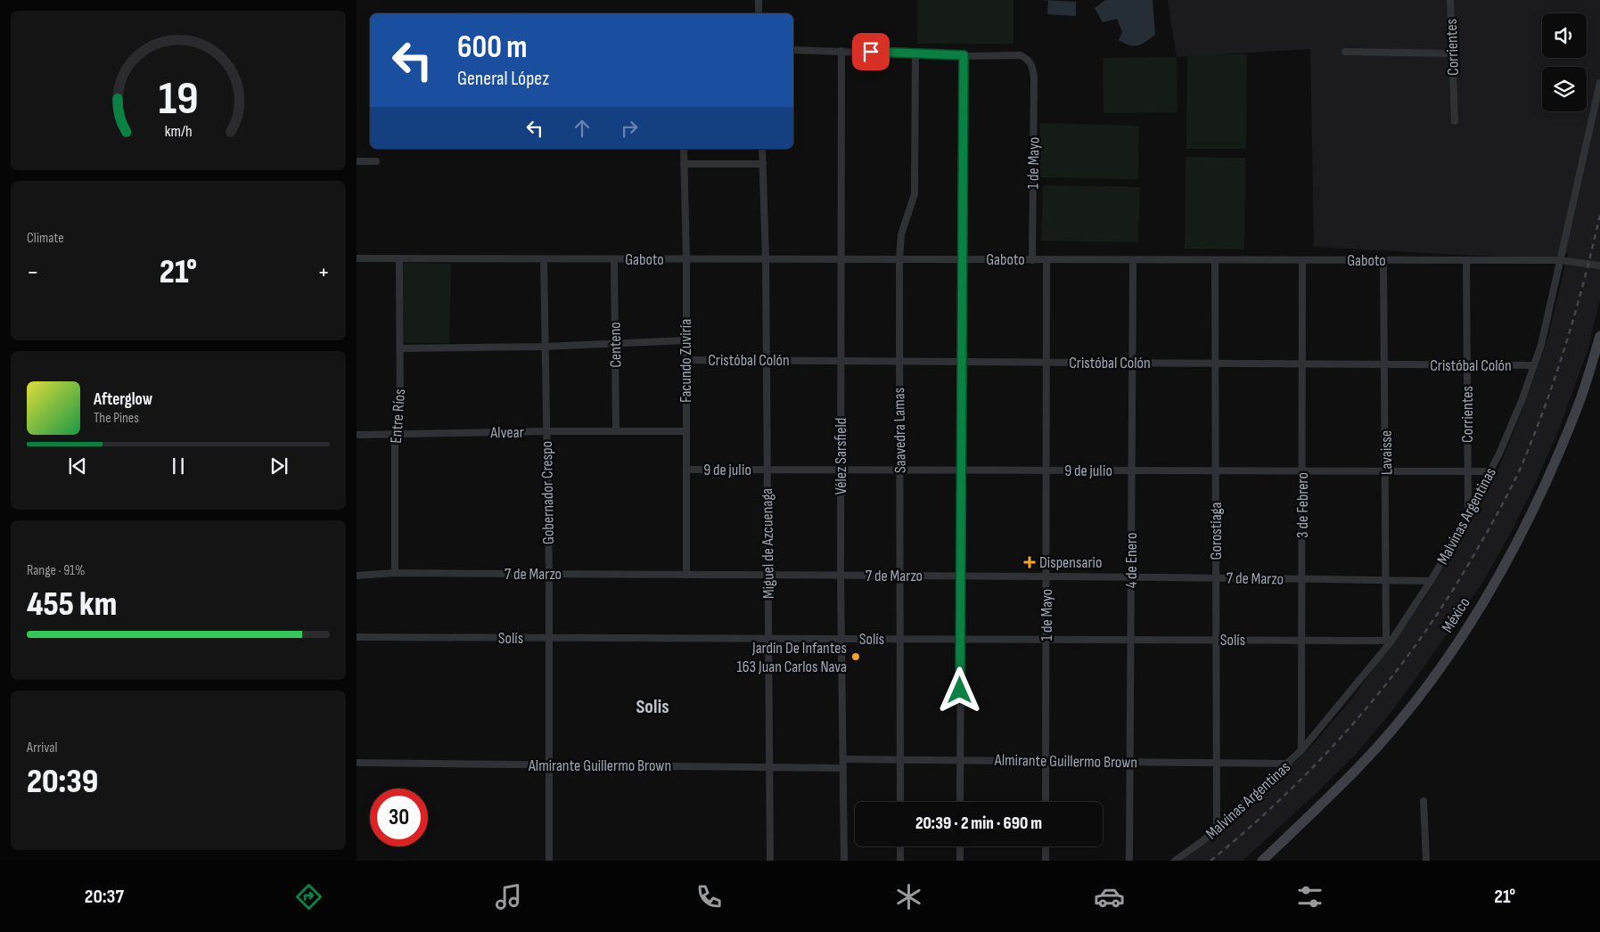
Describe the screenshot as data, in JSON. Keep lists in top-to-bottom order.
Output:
{
  "streets": {
    "street": [
      "Corrientes",
      "1 de Mayo",
      "Gaboto",
      "Centeno",
      "Cristóbal Colón",
      "Facundo Zuviría",
      "Entre Ríos",
      "Saavedra Lamas",
      "Alvear",
      "Lavaisse",
      "Vélez Sarsfield",
      "9 de julio",
      "Gobernador Crespo",
      "3 de Febrero",
      "Malvinas Argentinas",
      "Gorostiaga",
      "Miguel de Azcuenaga",
      "4 de Enero",
      "7 de Marzo",
      "México",
      "Solís",
      "Almirante Guillermo Brown"
    ]
  },
  "crossings": [
    ["Corrientes", "Gaboto"],
    ["Corrientes", "Cristóbal Colón"],
    ["Corrientes", "9 de julio"],
    ["Corrientes", "Malvinas Argentinas"],
    ["1 de Mayo", "Gaboto"],
    ["1 de Mayo", "Cristóbal Colón"],
    ["1 de Mayo", "9 de julio"],
    ["1 de Mayo", "7 de Marzo"],
    ["1 de Mayo", "Solís"],
    ["1 de Mayo", "Almirante Guillermo Brown"],
    ["Gaboto", "Centeno"],
    ["Gaboto", "Facundo Zuviría"],
    ["Gaboto", "Entre Ríos"],
    ["Gaboto", "Saavedra Lamas"],
    ["Gaboto", "Lavaisse"],
    ["Gaboto", "Vélez Sarsfield"],
    ["Gaboto", "Gobernador Crespo"],
    ["Gaboto", "3 de Febrero"],
    ["Gaboto", "Malvinas Argentinas"],
    ["Gaboto", "Gorostiaga"],
    ["Gaboto", "Miguel de Azcuenaga"],
    ["Gaboto", "4 de Enero"],
    ["Centeno", "Alvear"],
    ["Cristóbal Colón", "Facundo Zuviría"],
    ["Cristóbal Colón", "Saavedra Lamas"],
    ["Cristóbal Colón", "Lavaisse"],
    ["Cristóbal Colón", "Vélez Sarsfield"],
    ["Cristóbal Colón", "3 de Febrero"],
    ["Cristóbal Colón", "Malvinas Argentinas"],
    ["Cristóbal Colón", "Gorostiaga"],
    ["Cristóbal Colón", "Miguel de Azcuenaga"],
    ["Cristóbal Colón", "4 de Enero"],
    ["Facundo Zuviría", "Alvear"],
    ["Facundo Zuviría", "9 de julio"],
    ["Facundo Zuviría", "7 de Marzo"],
    ["Entre Ríos", "Alvear"],
    ["Entre Ríos", "7 de Marzo"],
    ["Saavedra Lamas", "9 de julio"],
    ["Saavedra Lamas", "7 de Marzo"],
    ["Saavedra Lamas", "Solís"],
    ["Saavedra Lamas", "Almirante Guillermo Brown"],
    ["Alvear", "Gobernador Crespo"],
    ["Lavaisse", "9 de julio"],
    ["Lavaisse", "Malvinas Argentinas"],
    ["Lavaisse", "7 de Marzo"],
    ["Lavaisse", "Solís"],
    ["Vélez Sarsfield", "9 de julio"],
    ["Vélez Sarsfield", "7 de Marzo"],
    ["Vélez Sarsfield", "Solís"],
    ["Vélez Sarsfield", "Almirante Guillermo Brown"],
    ["9 de julio", "3 de Febrero"],
    ["9 de julio", "Malvinas Argentinas"],
    ["9 de julio", "Gorostiaga"],
    ["9 de julio", "Miguel de Azcuenaga"],
    ["9 de julio", "4 de Enero"],
    ["Gobernador Crespo", "7 de Marzo"],
    ["Gobernador Crespo", "Solís"],
    ["Gobernador Crespo", "Almirante Guillermo Brown"],
    ["3 de Febrero", "Malvinas Argentinas"],
    ["3 de Febrero", "7 de Marzo"],
    ["3 de Febrero", "Solís"],
    ["Malvinas Argentinas", "Gorostiaga"],
    ["Malvinas Argentinas", "7 de Marzo"],
    ["Malvinas Argentinas", "Solís"],
    ["Malvinas Argentinas", "Almirante Guillermo Brown"],
    ["Gorostiaga", "7 de Marzo"],
    ["Gorostiaga", "Solís"],
    ["Gorostiaga", "Almirante Guillermo Brown"],
    ["Miguel de Azcuenaga", "7 de Marzo"],
    ["Miguel de Azcuenaga", "Solís"],
    ["Miguel de Azcuenaga", "Almirante Guillermo Brown"],
    ["4 de Enero", "7 de Marzo"],
    ["4 de Enero", "Solís"],
    ["4 de Enero", "Almirante Guillermo Brown"]
  ],
  "districts": ["Solis"],
  "places": {
    "health": ["Dispensario"],
    "other": ["Jardín De Infantes 163 Juan Carlos Nava"]
  },
  "page": {
    "turn": ["600 m", "General López"],
    "tile": [
      "Climate",
      ["Range · 91%", "455 km"],
      ["Arrival", "20:39"]
    ],
    "heat": ["−", "21°", "+"],
    "song": ["Afterglow", "The Pines"],
    "limit": "30",
    "trip": "20:39 · 2 min · 690 m",
    "tabs": ["20:37", "21°"],
    "gauge": ["19", "km/h"]
  }
}
